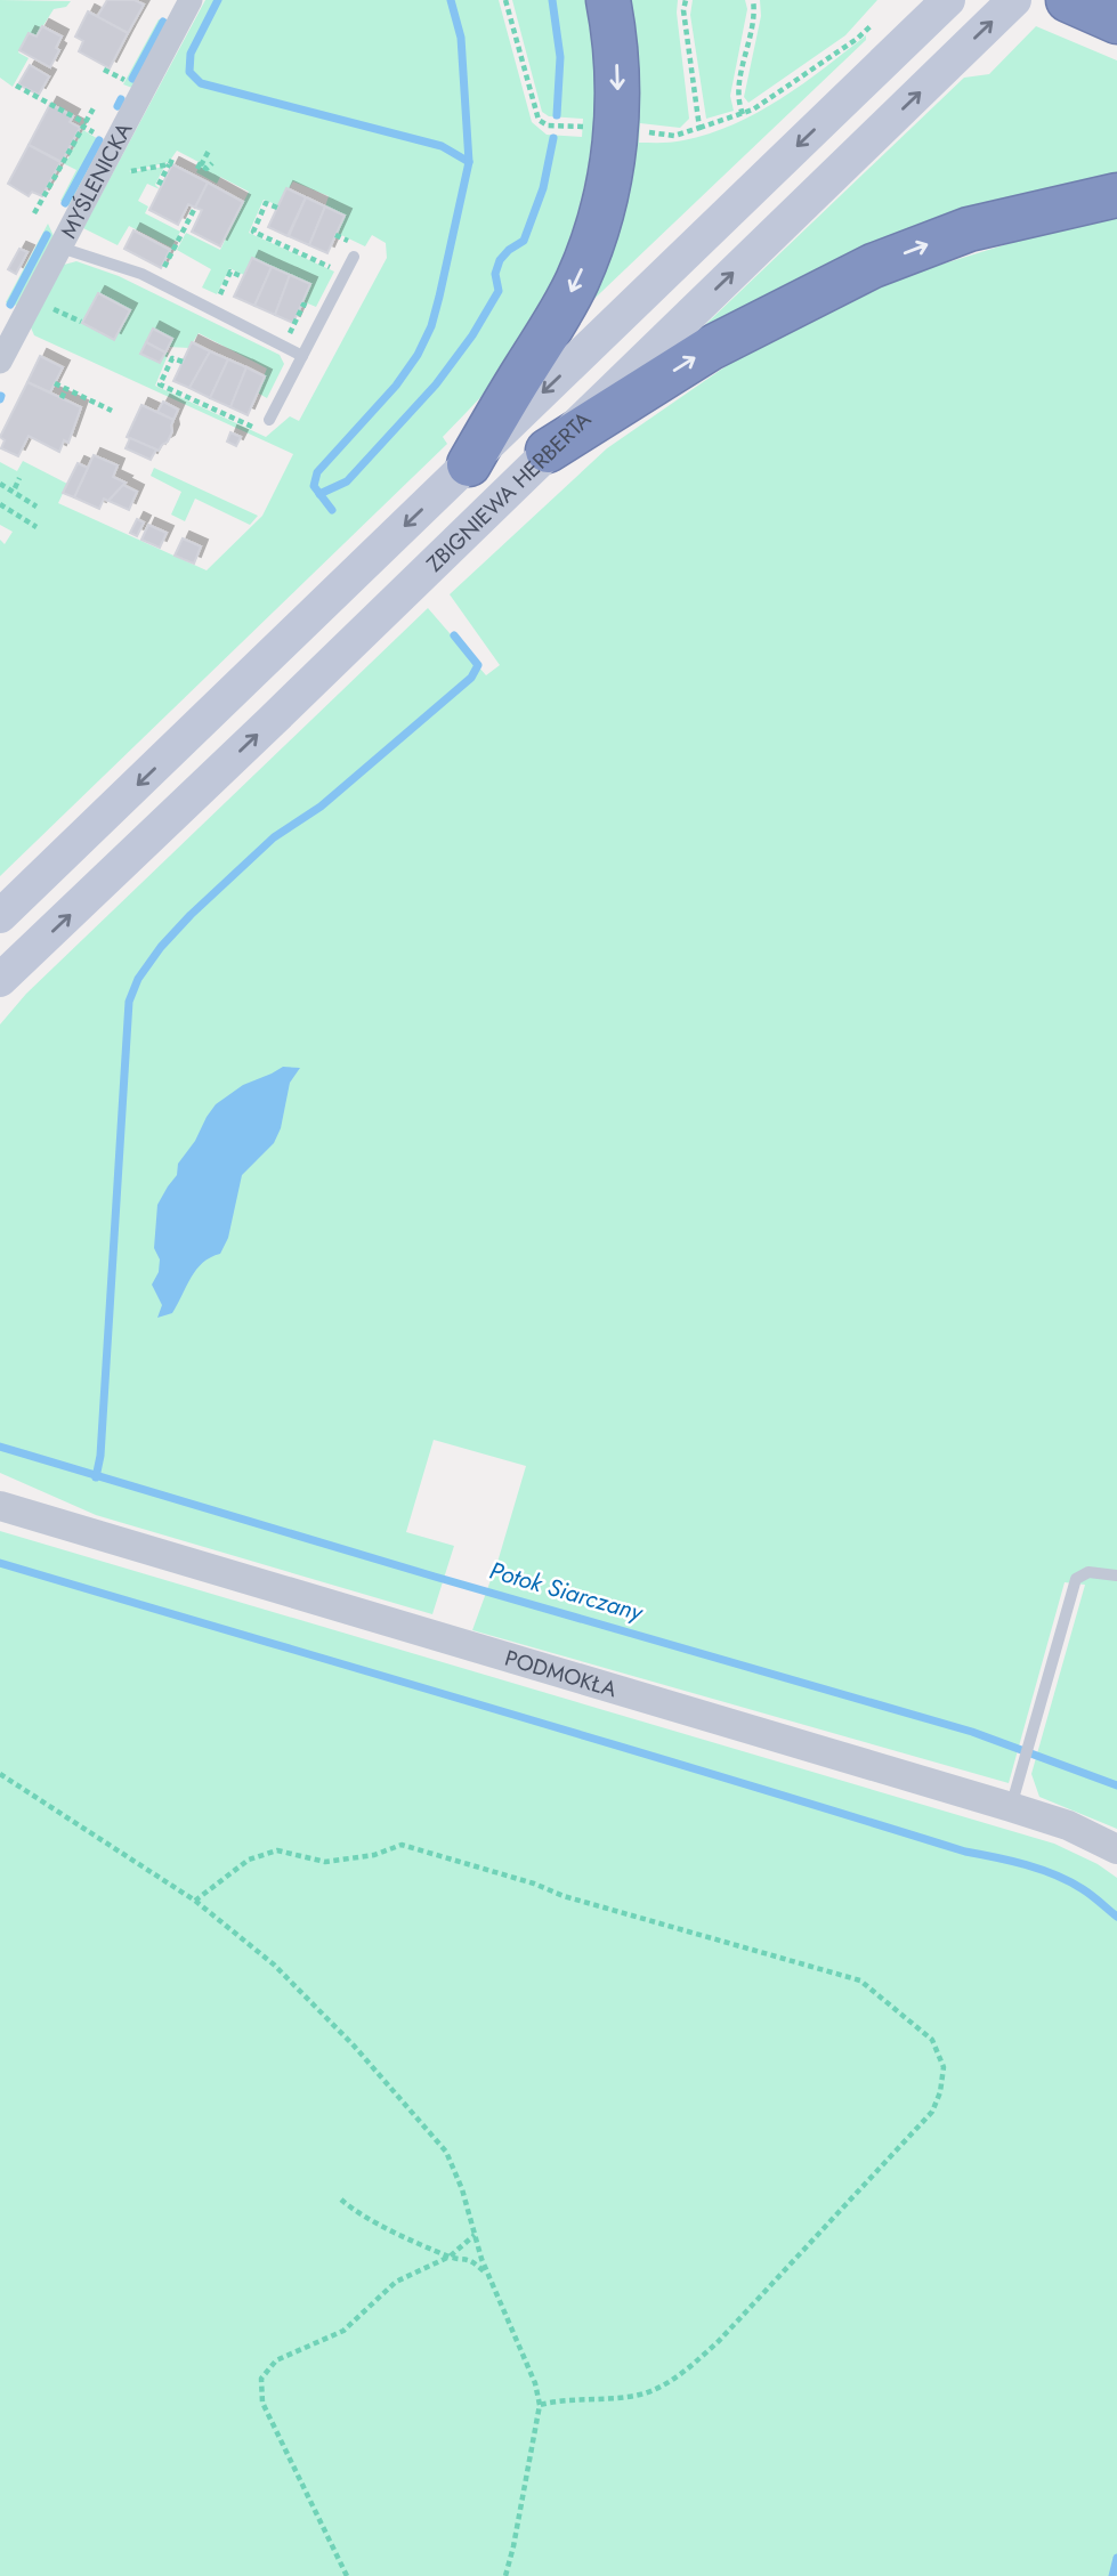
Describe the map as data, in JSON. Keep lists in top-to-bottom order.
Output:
{
  "streets": {
    "main road": ["ZBIGNIEWA HERBERTA"],
    "street": ["MYŚLENICKA", "PODMOKŁA"]
  },
  "water": ["Potok Siarczany"]
}
